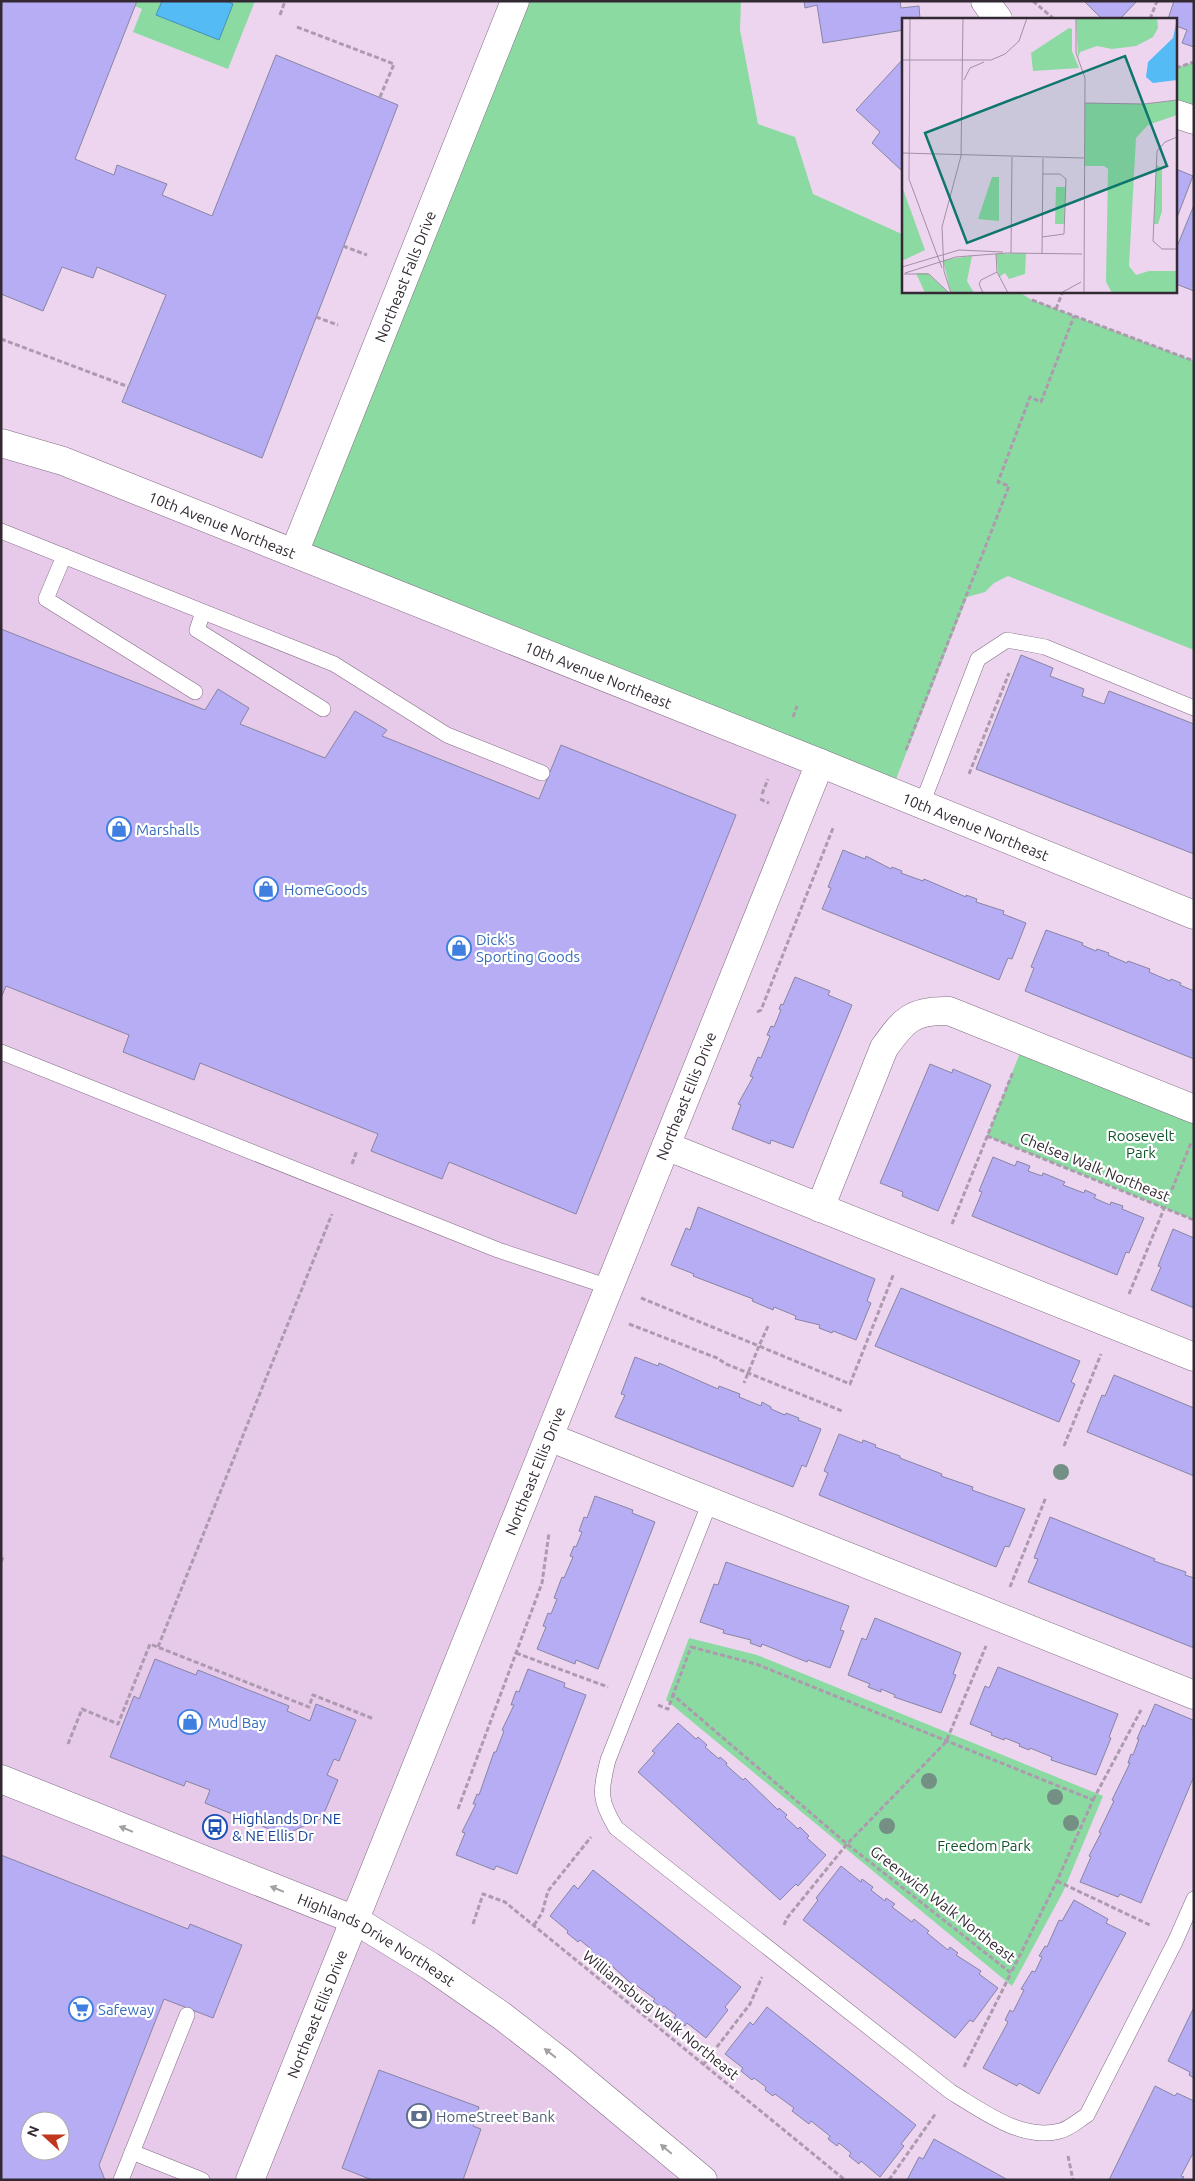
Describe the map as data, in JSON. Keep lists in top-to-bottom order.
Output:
{
  "streets": {
    "street": [
      "Northeast Falls Drive",
      "10th Avenue Northeast",
      "Northeast Ellis Drive",
      "Highlands Drive Northeast"
    ],
    "path": ["Chelsea Walk Northeast", "Greenwich Walk Northeast", "Williamsburg Walk Northeast"]
  },
  "crossings": [
    ["Northeast Falls Drive", "10th Avenue Northeast"],
    ["10th Avenue Northeast", "Northeast Ellis Drive"],
    ["Northeast Ellis Drive", "Highlands Drive Northeast"]
  ],
  "one_way": ["Highlands Drive Northeast"],
  "parks": ["Roosevelt Park", "Freedom Park"],
  "places": {
    "shop": [
      "Marshalls",
      "HomeGoods",
      "Dick's Sporting Goods",
      "Mud Bay"
    ],
    "bus stop": ["Highlands Dr NE & NE Ellis Dr"],
    "supermarket": ["Safeway"],
    "bank": ["HomeStreet Bank"]
  },
  "north": "left"
}
